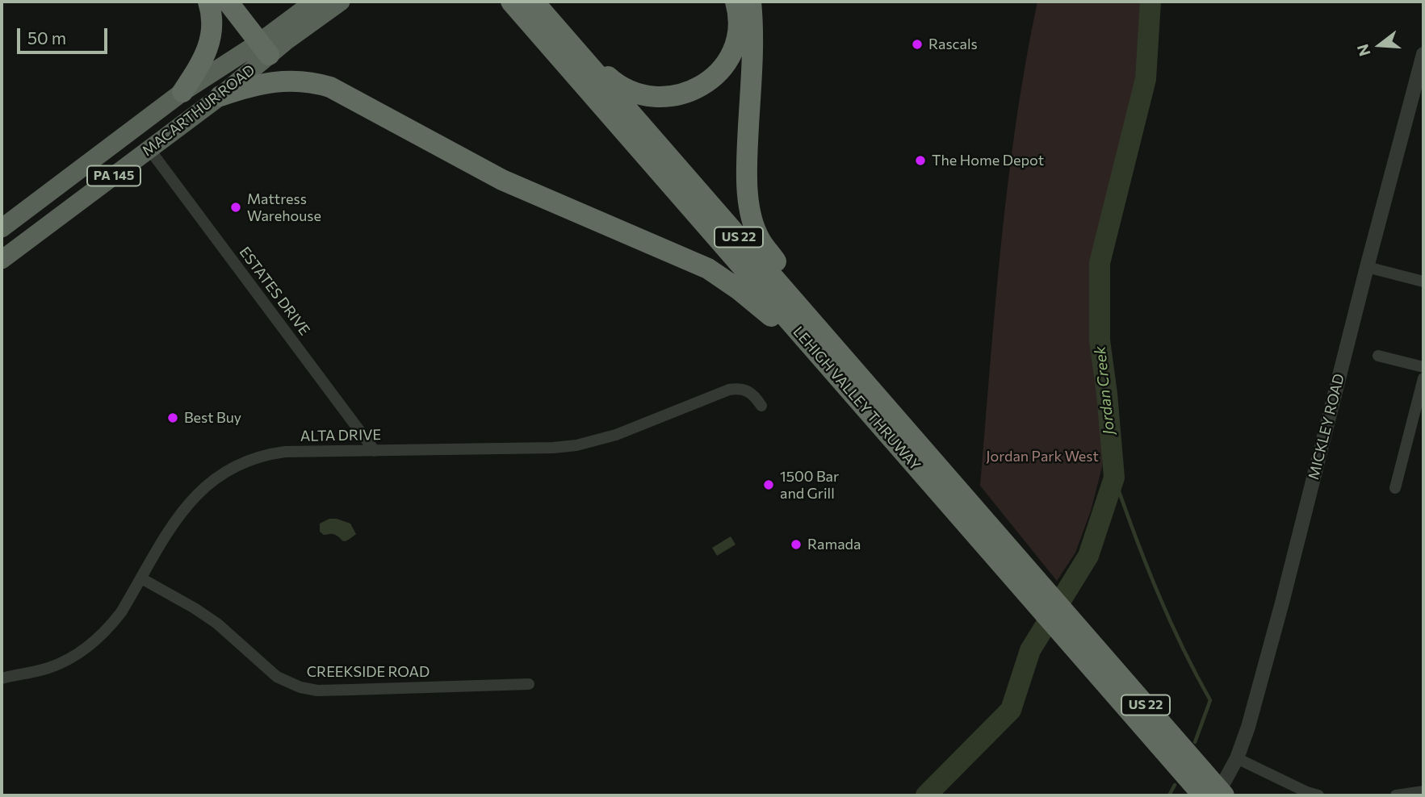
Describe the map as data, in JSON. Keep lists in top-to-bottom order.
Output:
{
  "streets": {
    "highway": [
      "MACARTHUR ROAD",
      "PA 145",
      "US 22",
      "LEHIGH VALLEY THRUWAY"
    ],
    "street": [
      "ESTATES DRIVE",
      "MICKLEY ROAD",
      "ALTA DRIVE",
      "CREEKSIDE ROAD"
    ]
  },
  "crossings": [
    ["MACARTHUR ROAD", "ESTATES DRIVE"],
    ["ESTATES DRIVE", "ALTA DRIVE"],
    ["ALTA DRIVE", "CREEKSIDE ROAD"]
  ],
  "water": ["Jordan Creek"],
  "parks": ["Jordan Park West"],
  "places": [
    "Rascals",
    "The Home Depot",
    "Mattress Warehouse",
    "Best Buy",
    "1500 Bar and Grill",
    "Ramada"
  ],
  "scale_bar": "50 m",
  "north": "left"
}
